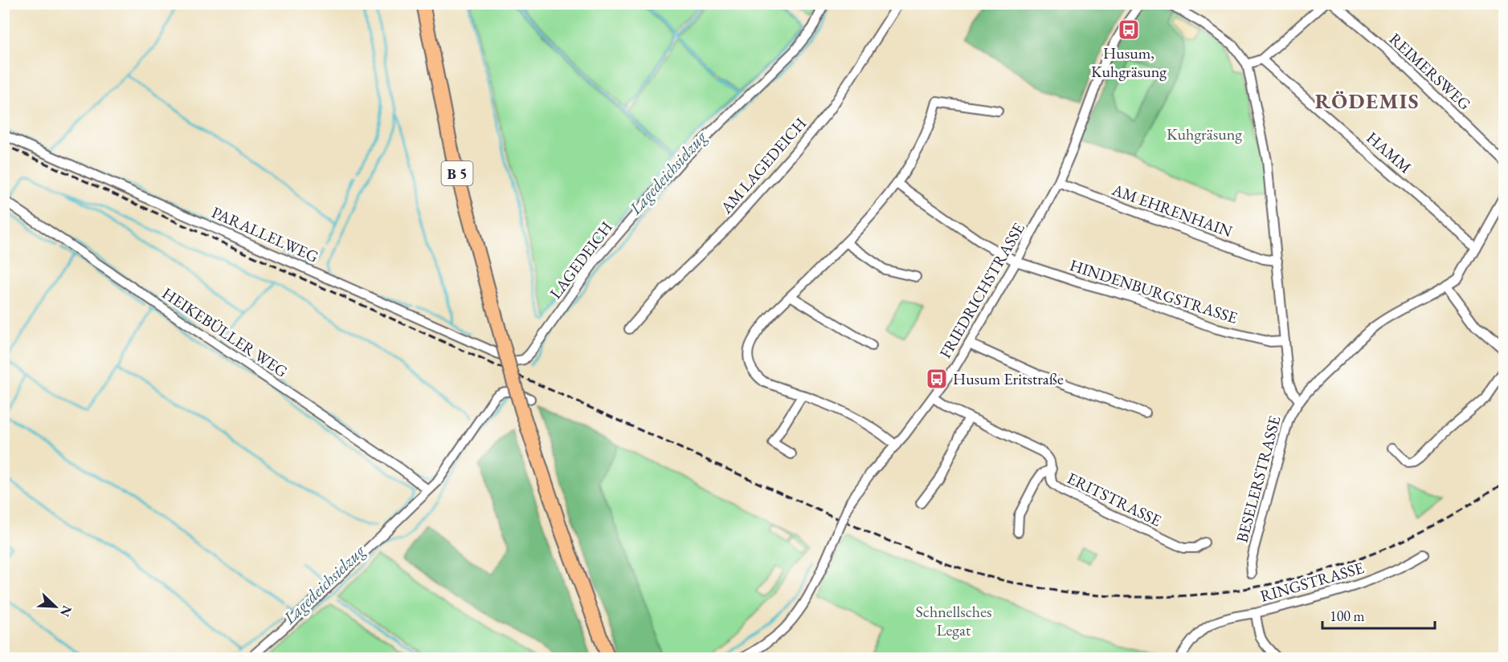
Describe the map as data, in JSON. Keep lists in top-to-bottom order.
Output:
{
  "streets": {
    "highway": ["B 5"],
    "street": [
      "REIMERSWEG",
      "HAMM",
      "AM LAGEDEICH",
      "AM EHRENHAIN",
      "PARALLELWEG",
      "LAGEDEICH",
      "FRIEDRICHSTRASSE",
      "HINDENBURGSTRASSE",
      "HEIKEBÜLLER WEG",
      "BESELERSTRASSE",
      "ERITSTRASSE",
      "RINGSTRASSE"
    ]
  },
  "crossings": [
    ["HAMM", "BESELERSTRASSE"],
    ["AM EHRENHAIN", "FRIEDRICHSTRASSE"],
    ["PARALLELWEG", "LAGEDEICH"],
    ["FRIEDRICHSTRASSE", "HINDENBURGSTRASSE"],
    ["FRIEDRICHSTRASSE", "ERITSTRASSE"]
  ],
  "districts": ["RÖDEMIS"],
  "water": ["Lagedeichsielzug"],
  "parks": ["Kuhgräsung", "Schnellsches Legat"],
  "places": {
    "bus stop": ["Husum, Kuhgräsung", "Husum Eritstraße"]
  },
  "scale_bar": "100 m",
  "north": "bottom right"
}
